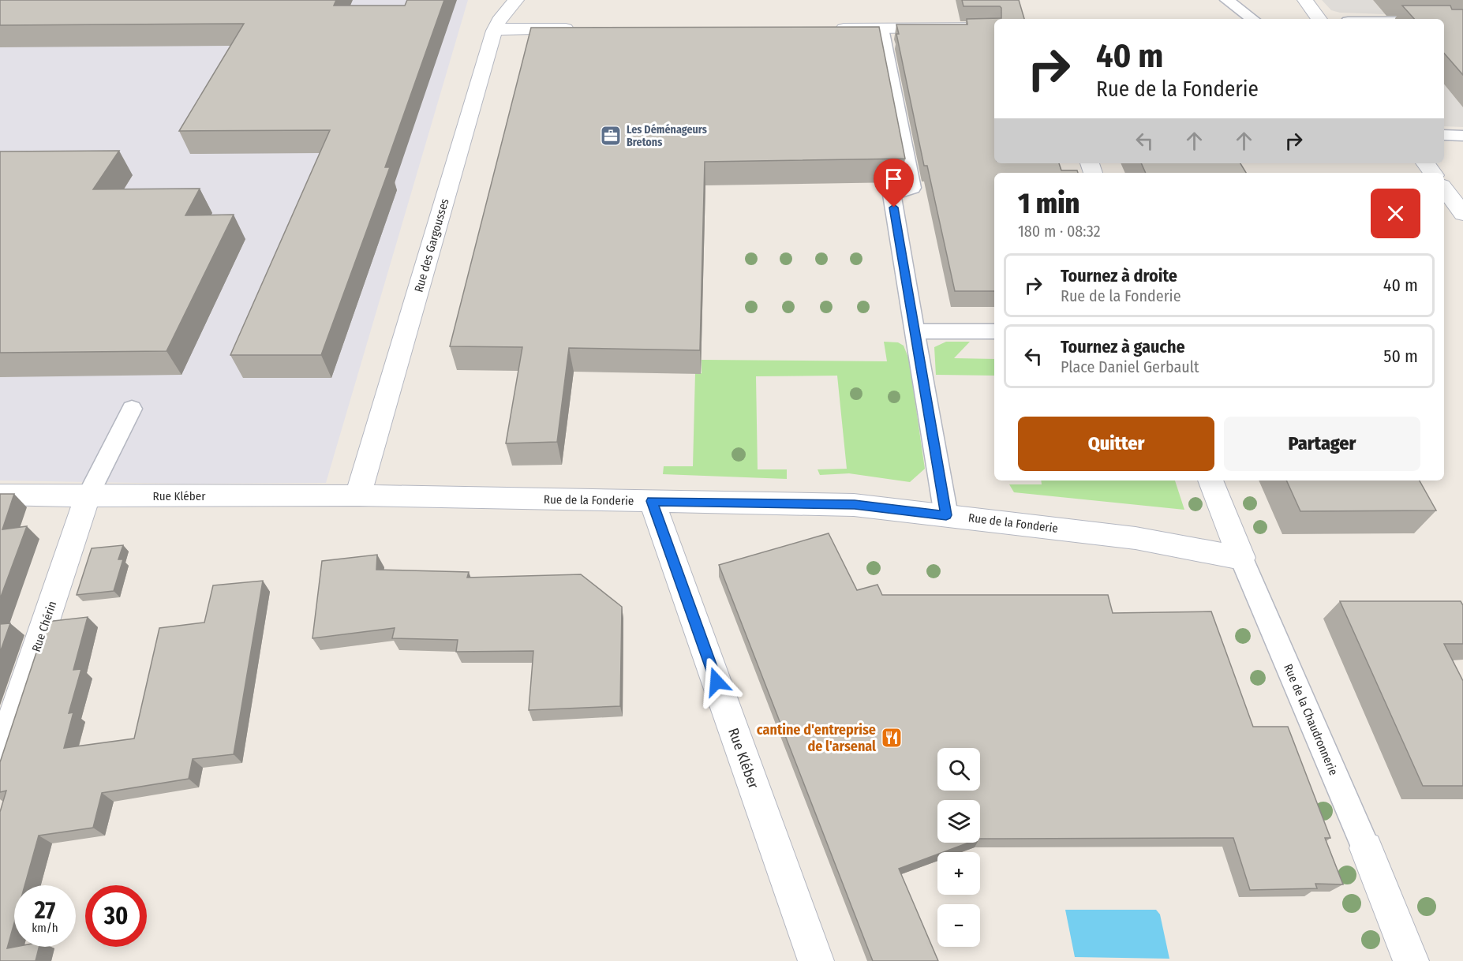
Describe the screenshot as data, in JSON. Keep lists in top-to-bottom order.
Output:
{
  "streets": {
    "street": [
      "Rue des Gargousses",
      "Rue Kléber",
      "Rue de la Fonderie",
      "Rue Chérin",
      "Rue de la Chaudronnerie"
    ]
  },
  "crossings": [
    ["Rue des Gargousses", "Rue Kléber"],
    ["Rue des Gargousses", "Rue de la Fonderie"],
    ["Rue Kléber", "Rue de la Fonderie"],
    ["Rue Kléber", "Rue Chérin"],
    ["Rue de la Fonderie", "Rue de la Chaudronnerie"]
  ],
  "places": {
    "office": ["Les Déménageurs Bretons"],
    "restaurant": ["cantine d'entreprise de l'arsenal"]
  },
  "page": {
    "turn": ["40 m", "Rue de la Fonderie"],
    "heading": ["1 min", "180 m · 08:32"],
    "list": [
      {
        "name": "Tournez à droite",
        "note": "Rue de la Fonderie",
        "value": "40 m"
      },
      {
        "name": "Tournez à gauche",
        "note": "Place Daniel Gerbault",
        "value": "50 m"
      }
    ],
    "buttons": ["Quitter", "Partager"],
    "map_buttons": ["+", "−"],
    "speed": "27 km/h",
    "limit": "30"
  }
}
